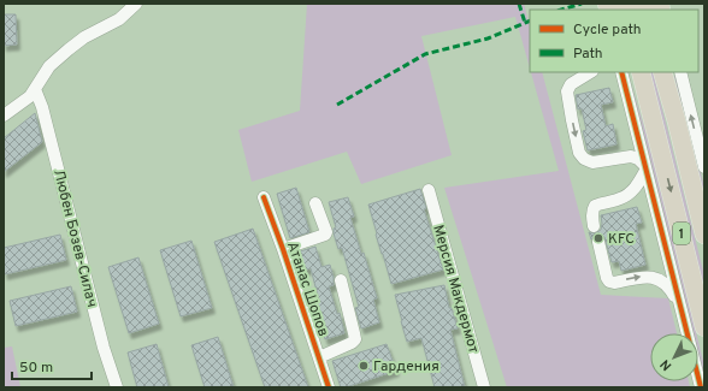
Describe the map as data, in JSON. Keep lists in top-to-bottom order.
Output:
{
  "streets": {
    "highway": ["1"],
    "street": ["Любен Бозев-Силач", "Атанас Шопов", "Мерсия Макдермот"]
  },
  "places": ["KFC", "Гардения"],
  "legend": ["Cycle path", "Path"],
  "scale_bar": "50 m",
  "north": "bottom left"
}
